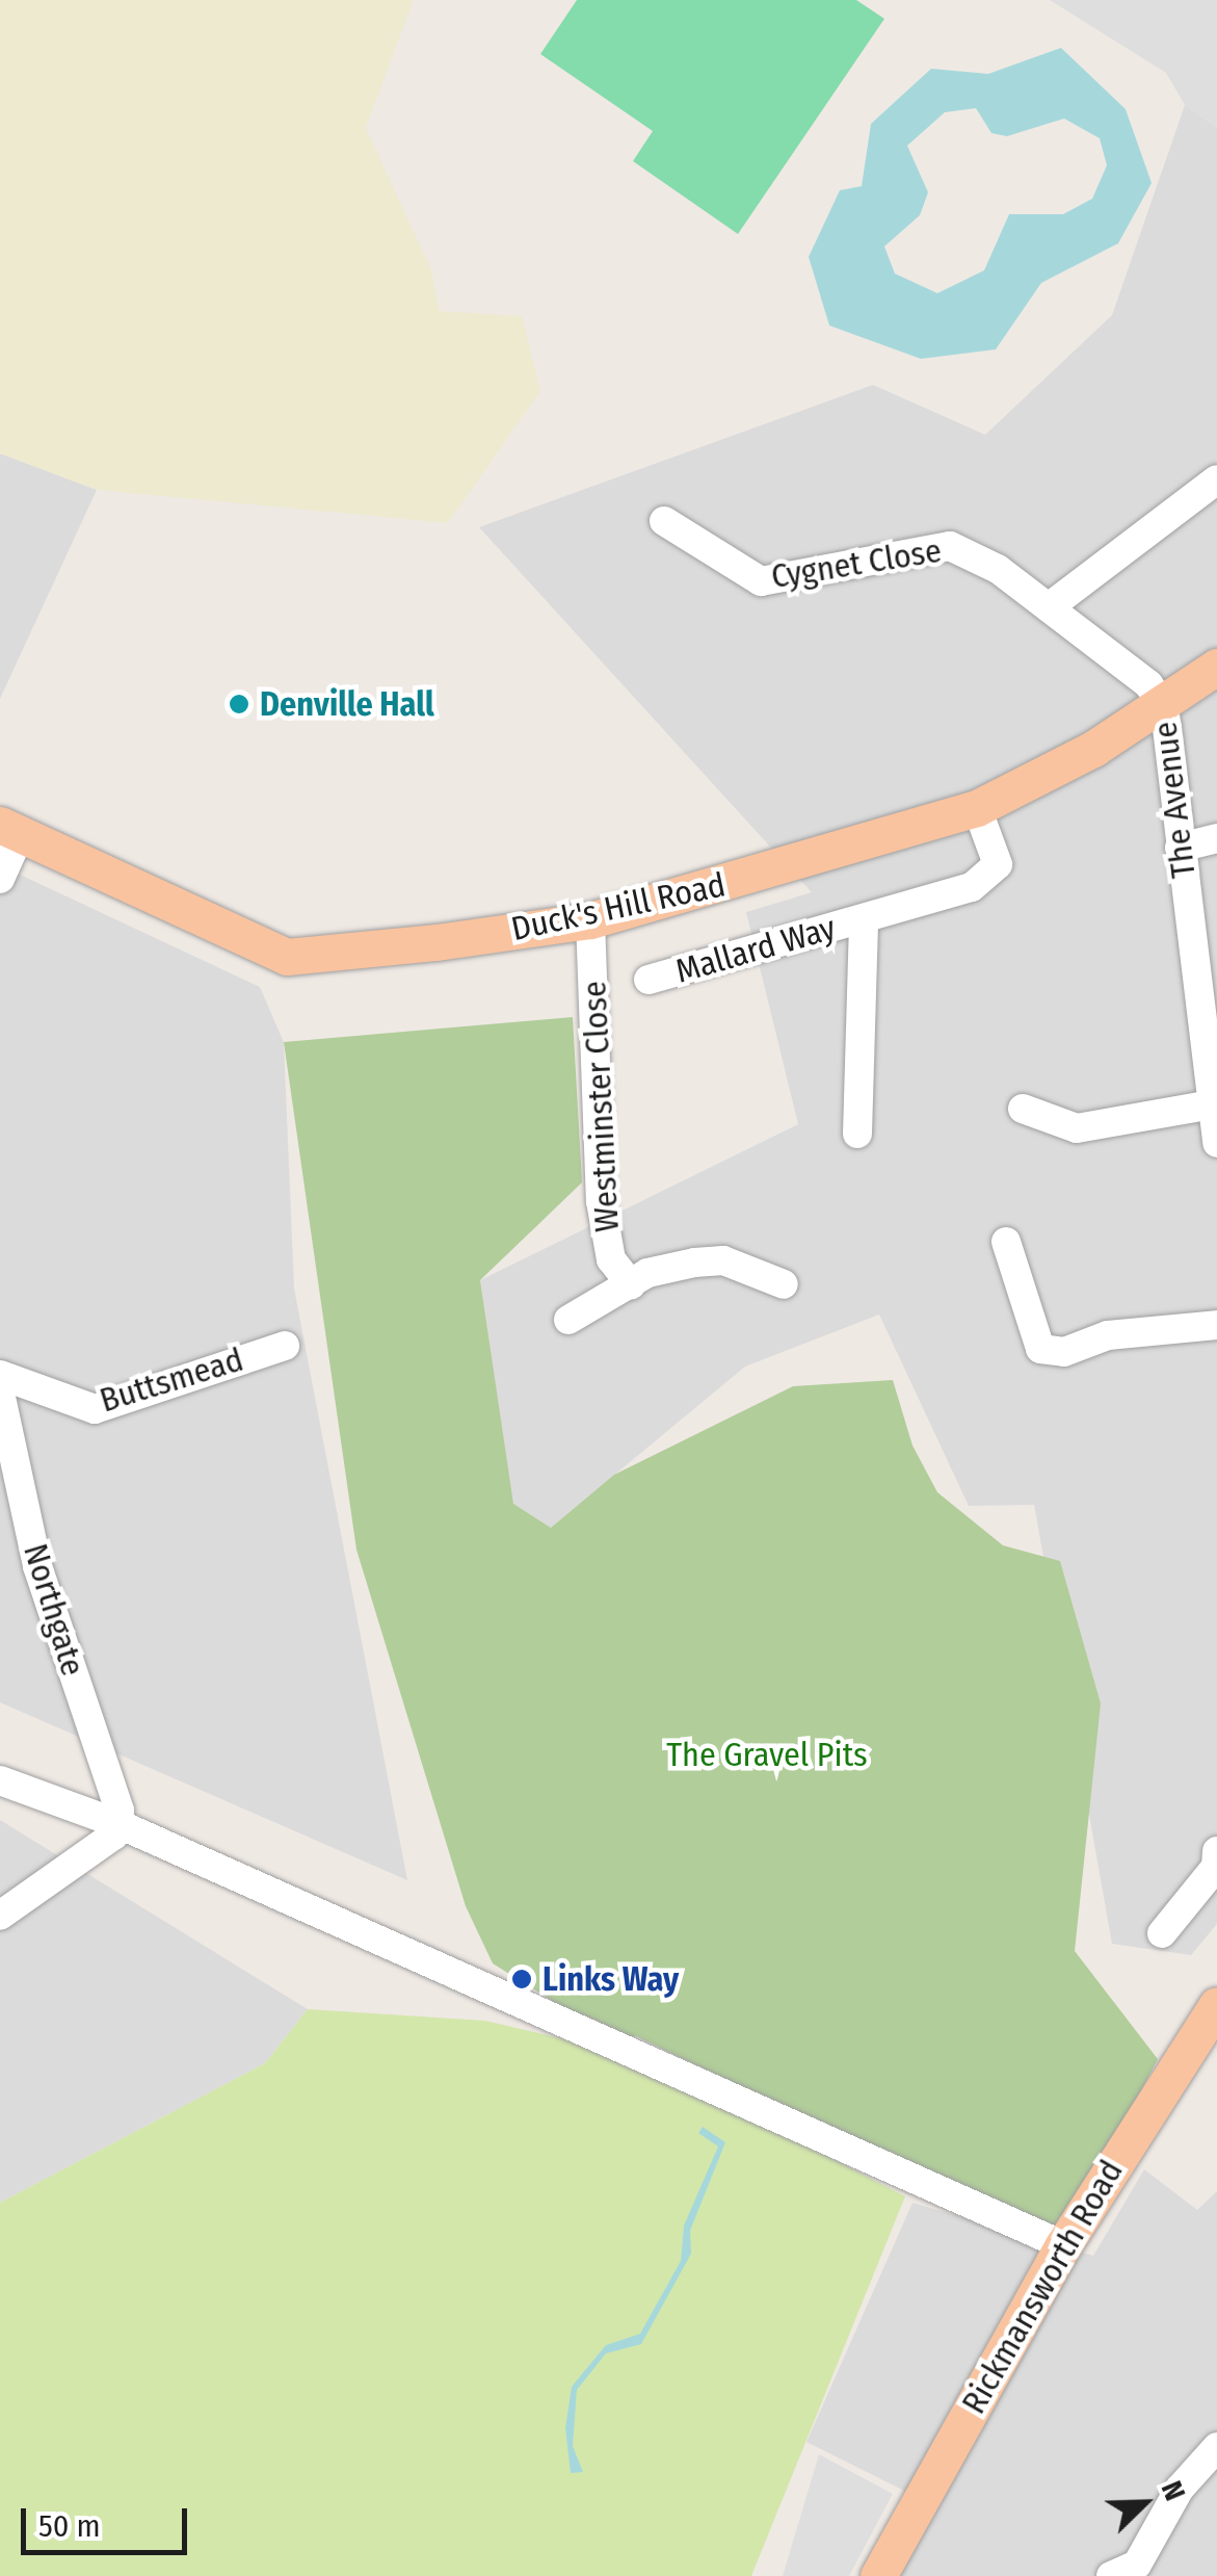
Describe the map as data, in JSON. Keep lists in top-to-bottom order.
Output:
{
  "streets": {
    "main road": ["Duck's Hill Road", "Rickmansworth Road"],
    "street": [
      "Cygnet Close",
      "The Avenue",
      "Mallard Way",
      "Westminster Close",
      "Buttsmead",
      "Northgate"
    ]
  },
  "crossings": [
    ["Cygnet Close", "The Avenue"],
    ["Cygnet Close", "Duck's Hill Road"],
    ["The Avenue", "Duck's Hill Road"],
    ["Duck's Hill Road", "Mallard Way"],
    ["Duck's Hill Road", "Westminster Close"]
  ],
  "parks": ["The Gravel Pits"],
  "places": ["Denville Hall", "Links Way"],
  "scale_bar": "50 m",
  "north": "top right"
}
